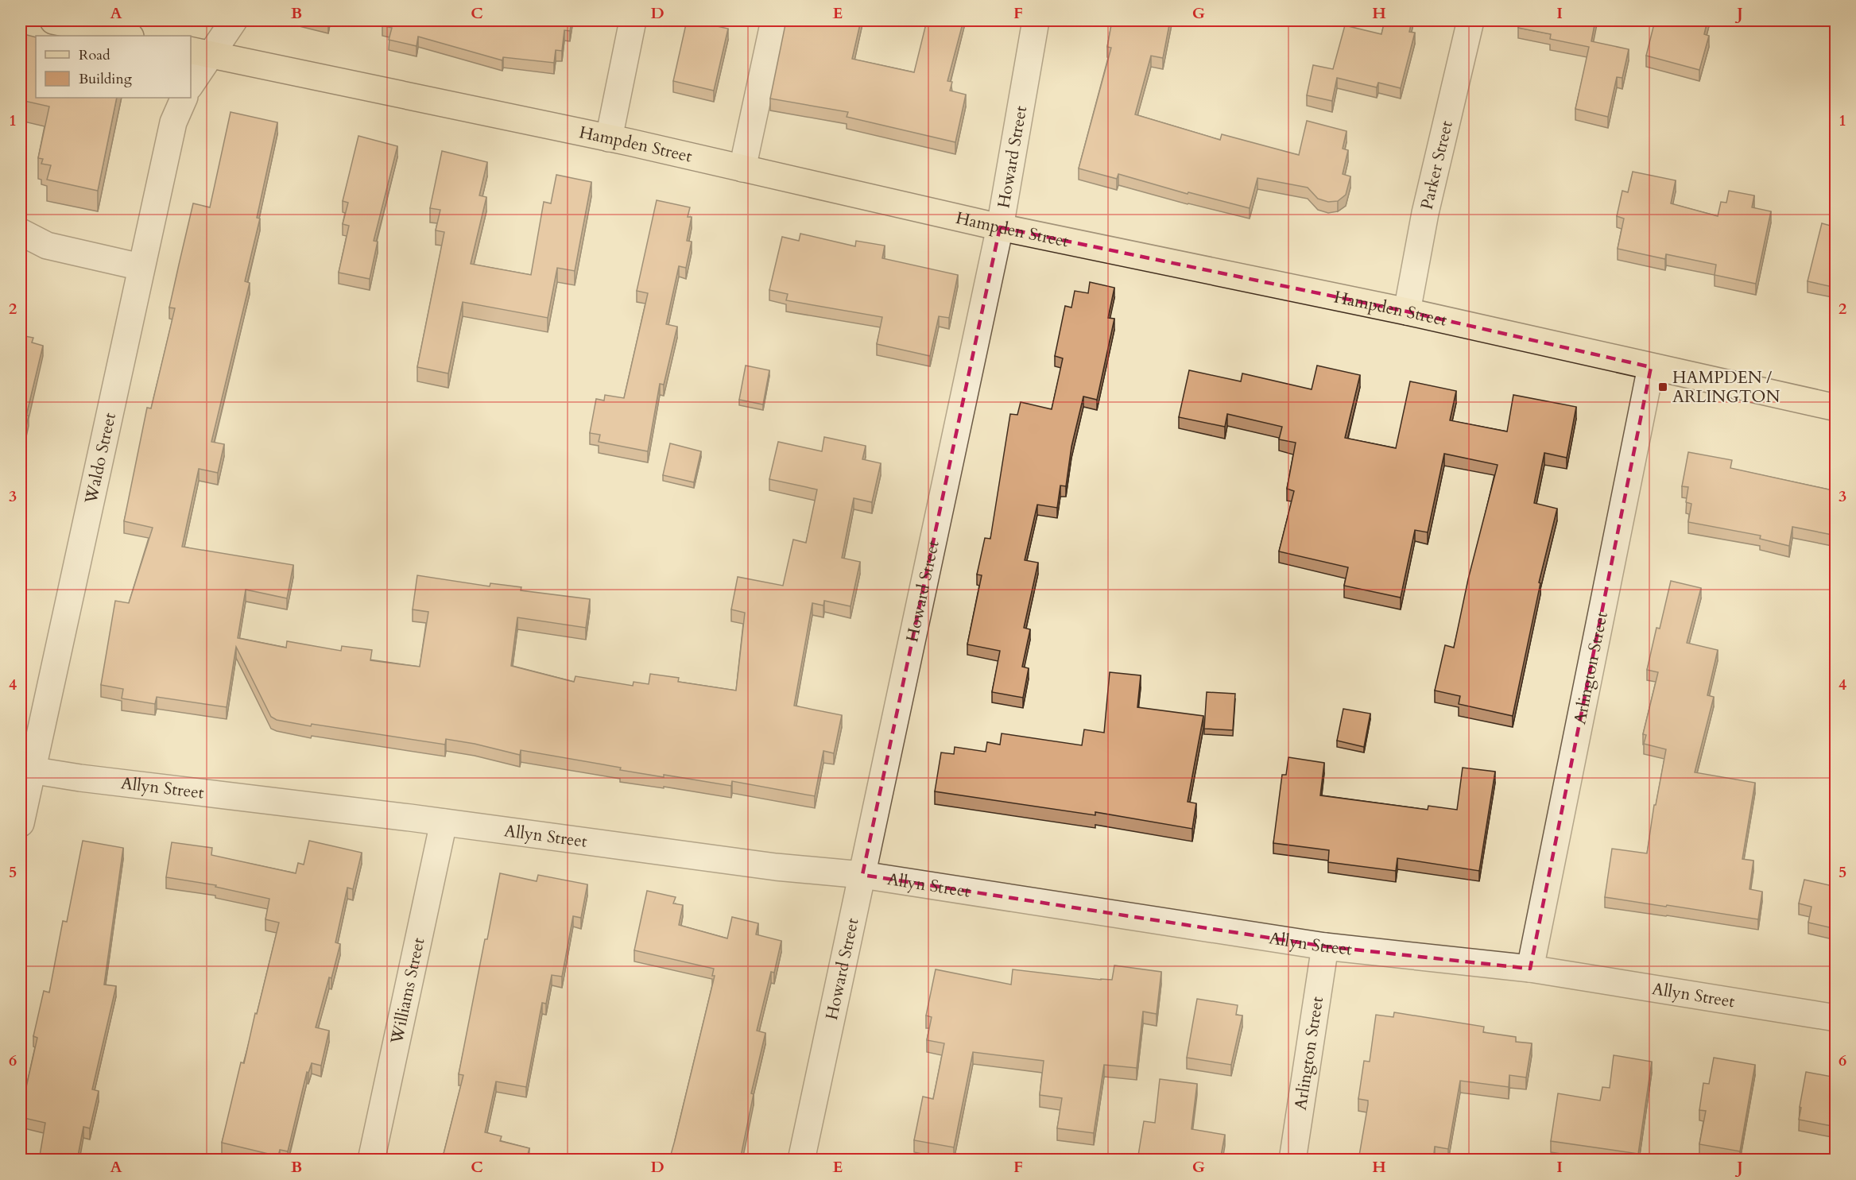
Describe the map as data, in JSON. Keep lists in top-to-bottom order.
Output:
{
  "streets": {
    "main road": ["Hampden Street"],
    "street": [
      "Howard Street",
      "Parker Street",
      "Waldo Street",
      "Arlington Street",
      "Allyn Street",
      "Williams Street"
    ]
  },
  "crossings": [
    ["Hampden Street", "Howard Street"],
    ["Hampden Street", "Parker Street"],
    ["Hampden Street", "Arlington Street"],
    ["Howard Street", "Allyn Street"],
    ["Waldo Street", "Allyn Street"],
    ["Arlington Street", "Allyn Street"],
    ["Allyn Street", "Williams Street"]
  ],
  "places": {
    "transit": ["HAMPDEN / ARLINGTON"]
  },
  "legend": ["Road", "Building"],
  "grid": {
    "columns": [
      "A",
      "B",
      "C",
      "D",
      "E",
      "F",
      "G",
      "H",
      "I",
      "J"
    ],
    "rows": [
      "1",
      "2",
      "3",
      "4",
      "5",
      "6"
    ]
  }
}
